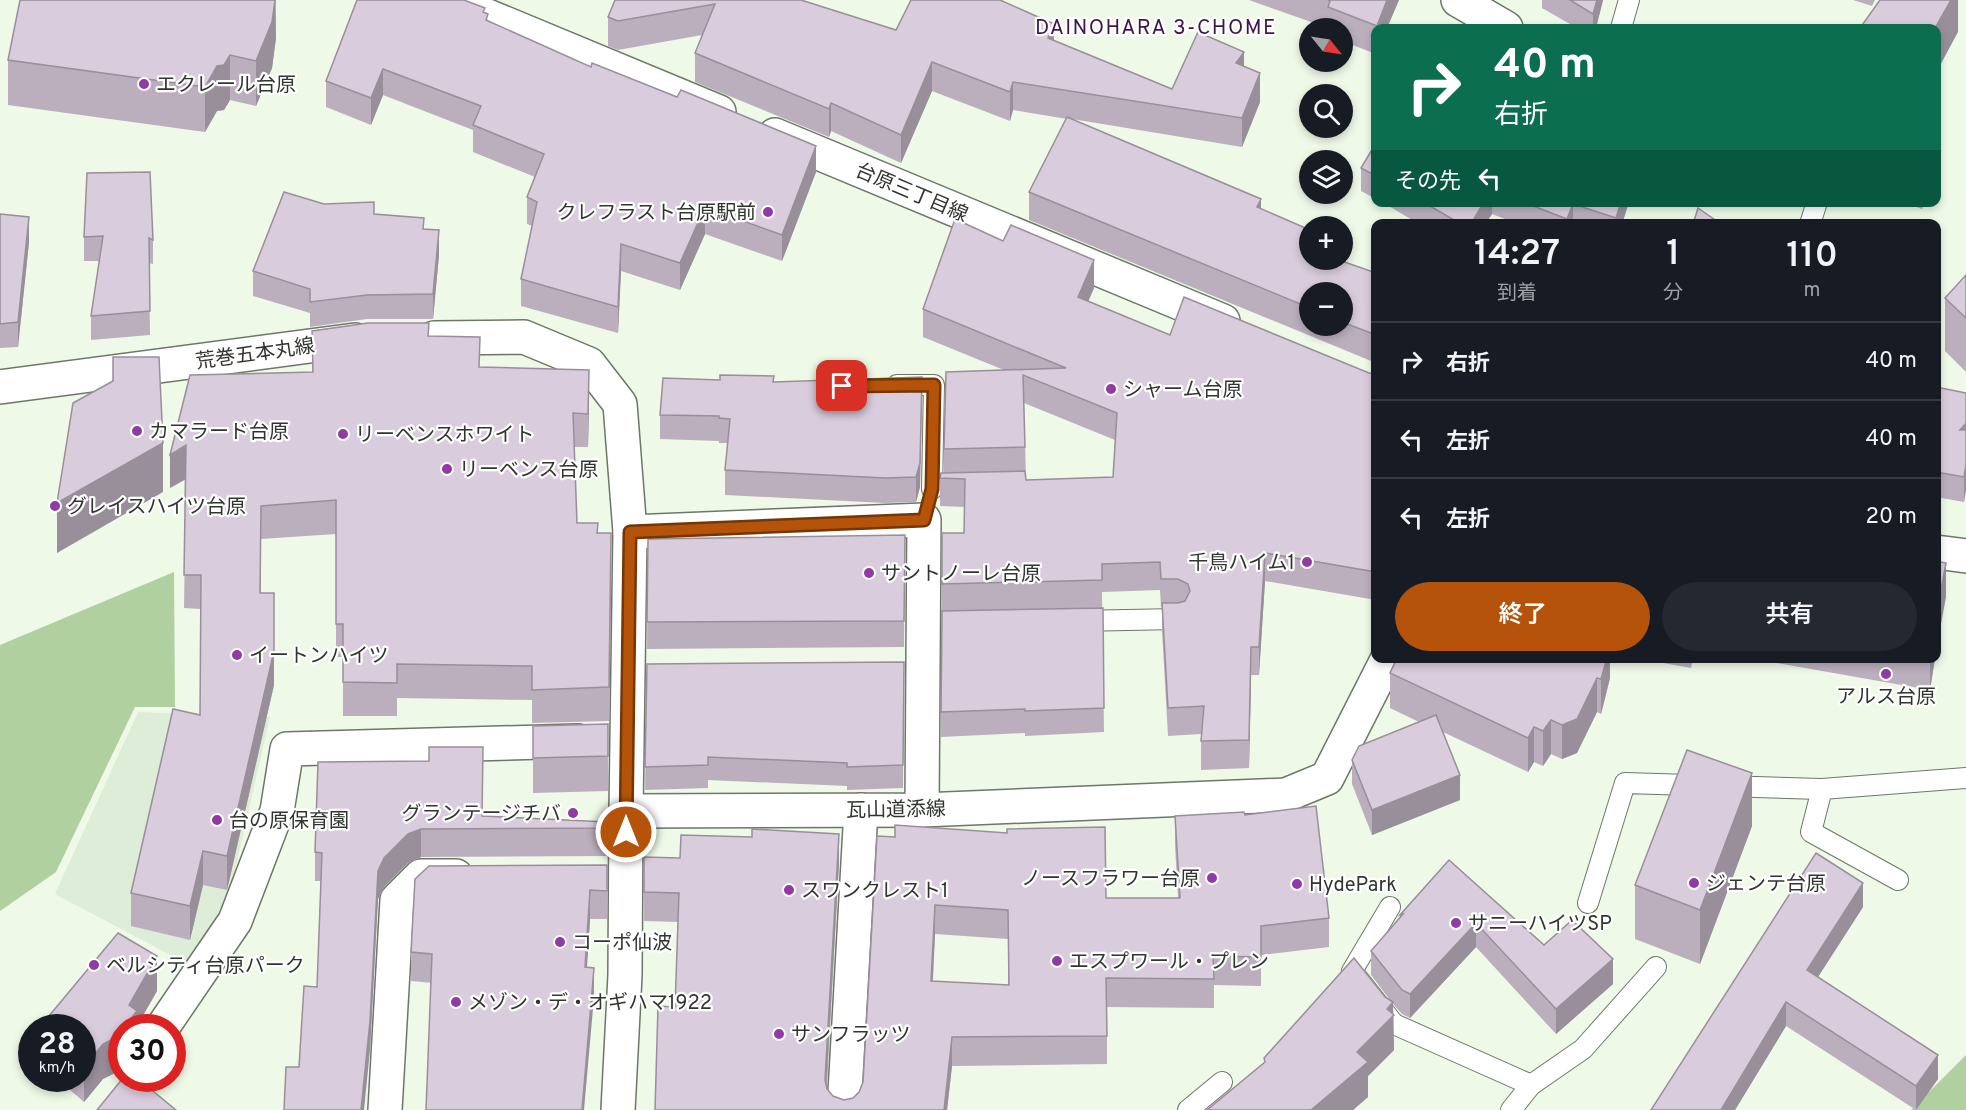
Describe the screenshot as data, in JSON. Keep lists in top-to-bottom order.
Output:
{
  "streets": {
    "street": ["台原三丁目線", "荒巻五本丸線", "瓦山道添線"]
  },
  "crossings": [
    ["荒巻五本丸線", "瓦山道添線"]
  ],
  "districts": ["DAINOHARA 3-CHOME"],
  "places": [
    "エクレール台原",
    "クレフラスト台原駅前",
    "シャーム台原",
    "カマラード台原",
    "リーベンスホワイト",
    "リーベンス台原",
    "グレイスハイツ台原",
    "千鳥ハイム1",
    "サントノーレ台原",
    "イートンハイツ",
    "アルス台原",
    "グランテージチバ",
    "台の原保育園",
    "ノースフラワー台原",
    "ジェンテ台原",
    "HydePark",
    "スワンクレスト1",
    "サニーハイツSP",
    "コーポ仙波",
    "エスプワール・プレン",
    "ベルシティ台原パーク",
    "メゾン・デ・オギハマ1922",
    "サンフラッツ"
  ],
  "north": "bottom right",
  "page": {
    "map_buttons": ["+", "−"],
    "turn": ["40 m", "右折"],
    "then": "その先",
    "eta": [
      "14:27",
      "到着",
      "1",
      "分",
      "110",
      "m"
    ],
    "list": [
      {
        "name": "右折",
        "value": "40 m"
      },
      {
        "name": "左折",
        "value": "40 m"
      },
      {
        "name": "左折",
        "value": "20 m"
      }
    ],
    "buttons": ["終了", "共有"],
    "speed": "28 km/h",
    "limit": "30"
  }
}
